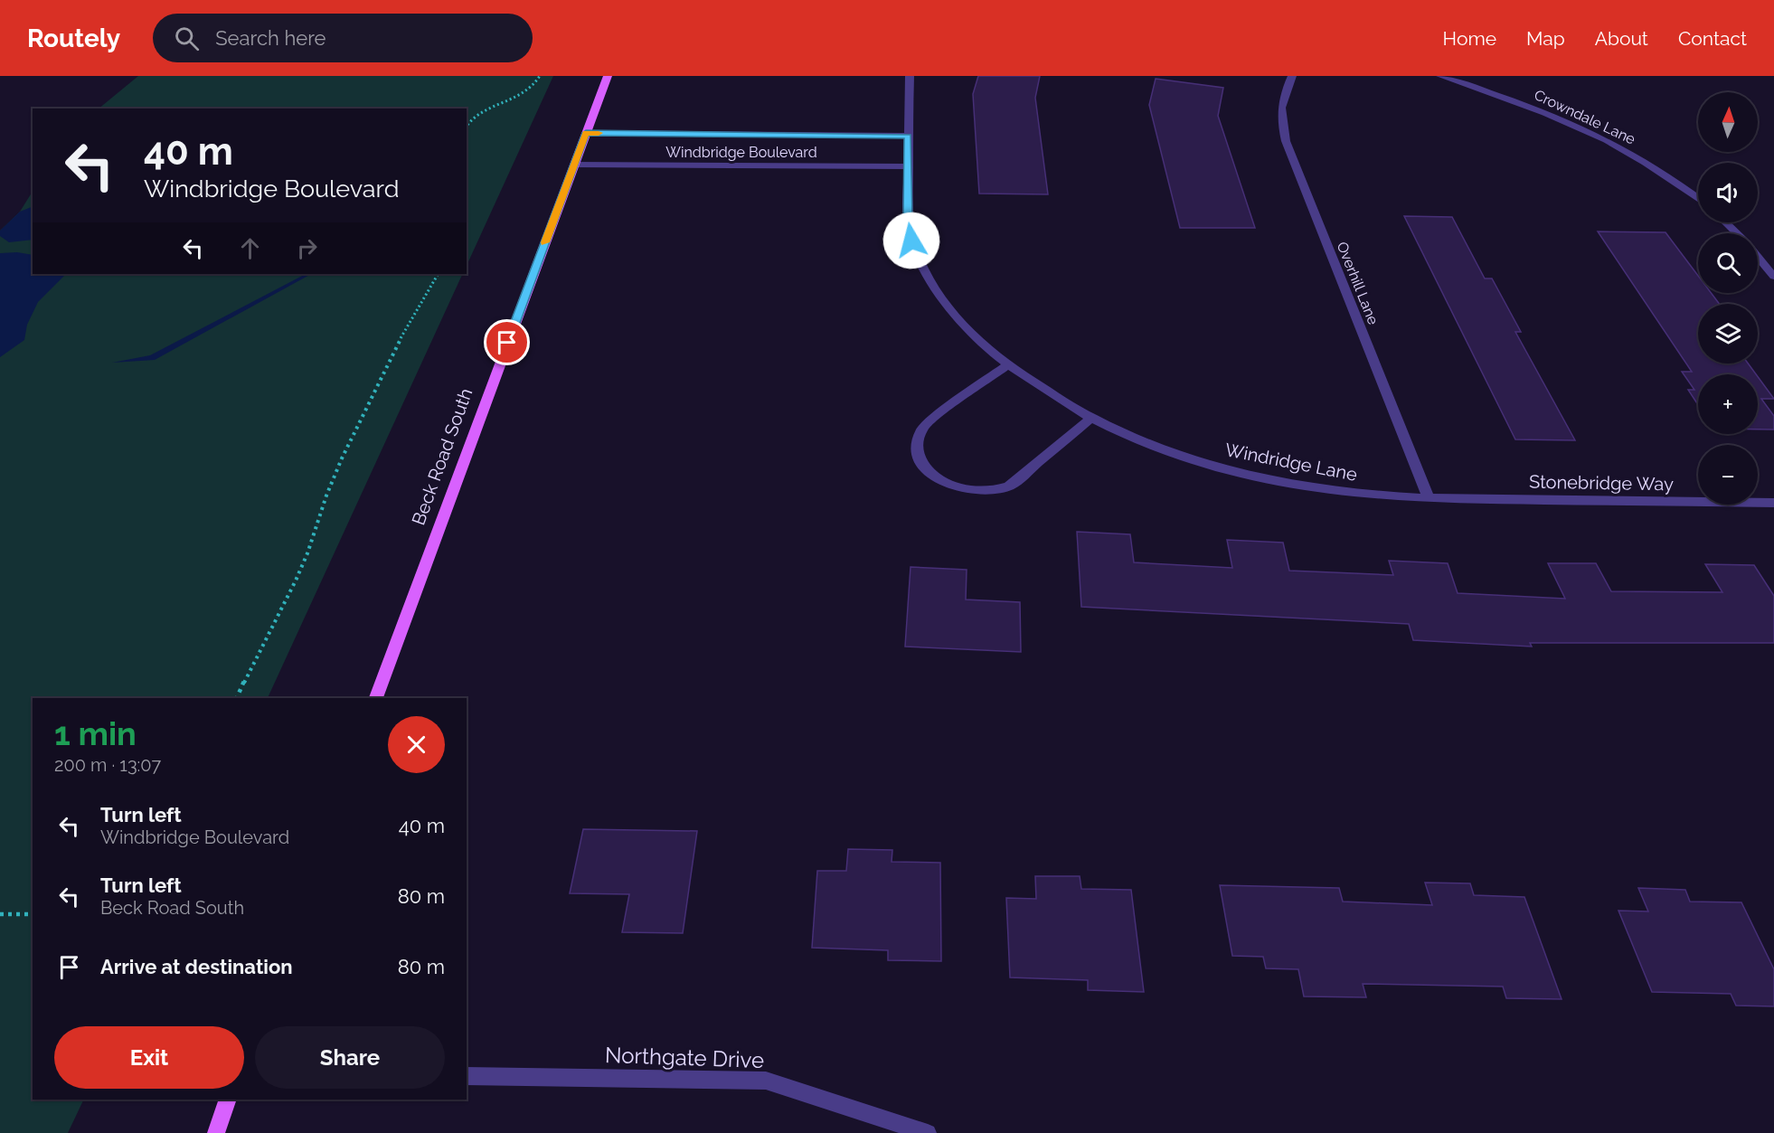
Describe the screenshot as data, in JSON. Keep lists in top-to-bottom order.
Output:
{
  "streets": {
    "main road": ["Beck Road South"],
    "street": [
      "Crowndale Lane",
      "Windbridge Boulevard",
      "Overhill Lane",
      "Windridge Lane",
      "Stonebridge Way",
      "Northgate Drive"
    ]
  },
  "crossings": [
    ["Windbridge Boulevard", "Beck Road South"],
    ["Windbridge Boulevard", "Windridge Lane"],
    ["Overhill Lane", "Windridge Lane"],
    ["Overhill Lane", "Stonebridge Way"],
    ["Windridge Lane", "Stonebridge Way"]
  ],
  "north": "top",
  "page": {
    "header": "Routely",
    "search": "Search here",
    "nav": [
      "Home",
      "Map",
      "About",
      "Contact"
    ],
    "map_buttons": ["+", "−"],
    "turn": ["40 m", "Windbridge Boulevard"],
    "heading": ["1 min", "200 m · 13:07"],
    "list": [
      {
        "name": "Turn left",
        "note": "Windbridge Boulevard",
        "value": "40 m"
      },
      {
        "name": "Turn left",
        "note": "Beck Road South",
        "value": "80 m"
      },
      {
        "name": "Arrive at destination",
        "value": "80 m"
      }
    ],
    "buttons": ["Exit", "Share"]
  }
}
